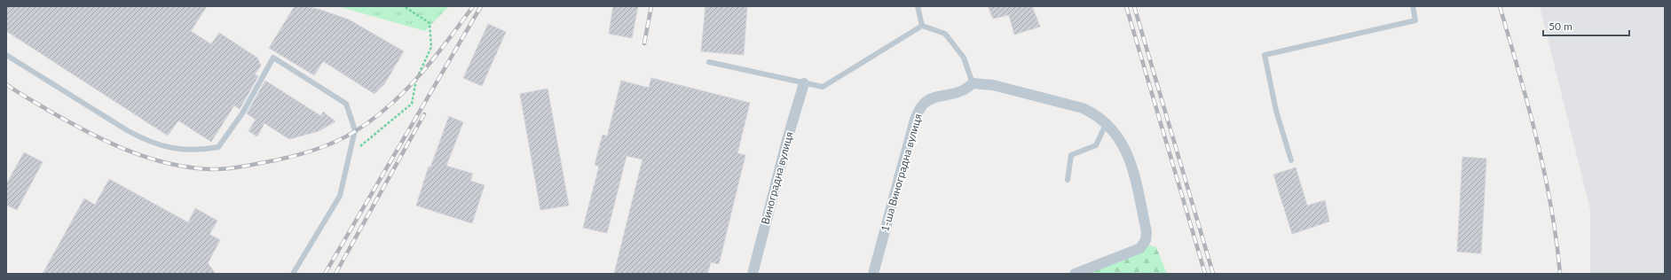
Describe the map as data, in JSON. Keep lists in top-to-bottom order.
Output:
{
  "streets": {
    "street": ["1-ша Виноградна вулиця", "Виноградна вулиця"]
  },
  "scale_bar": "50 m"
}
